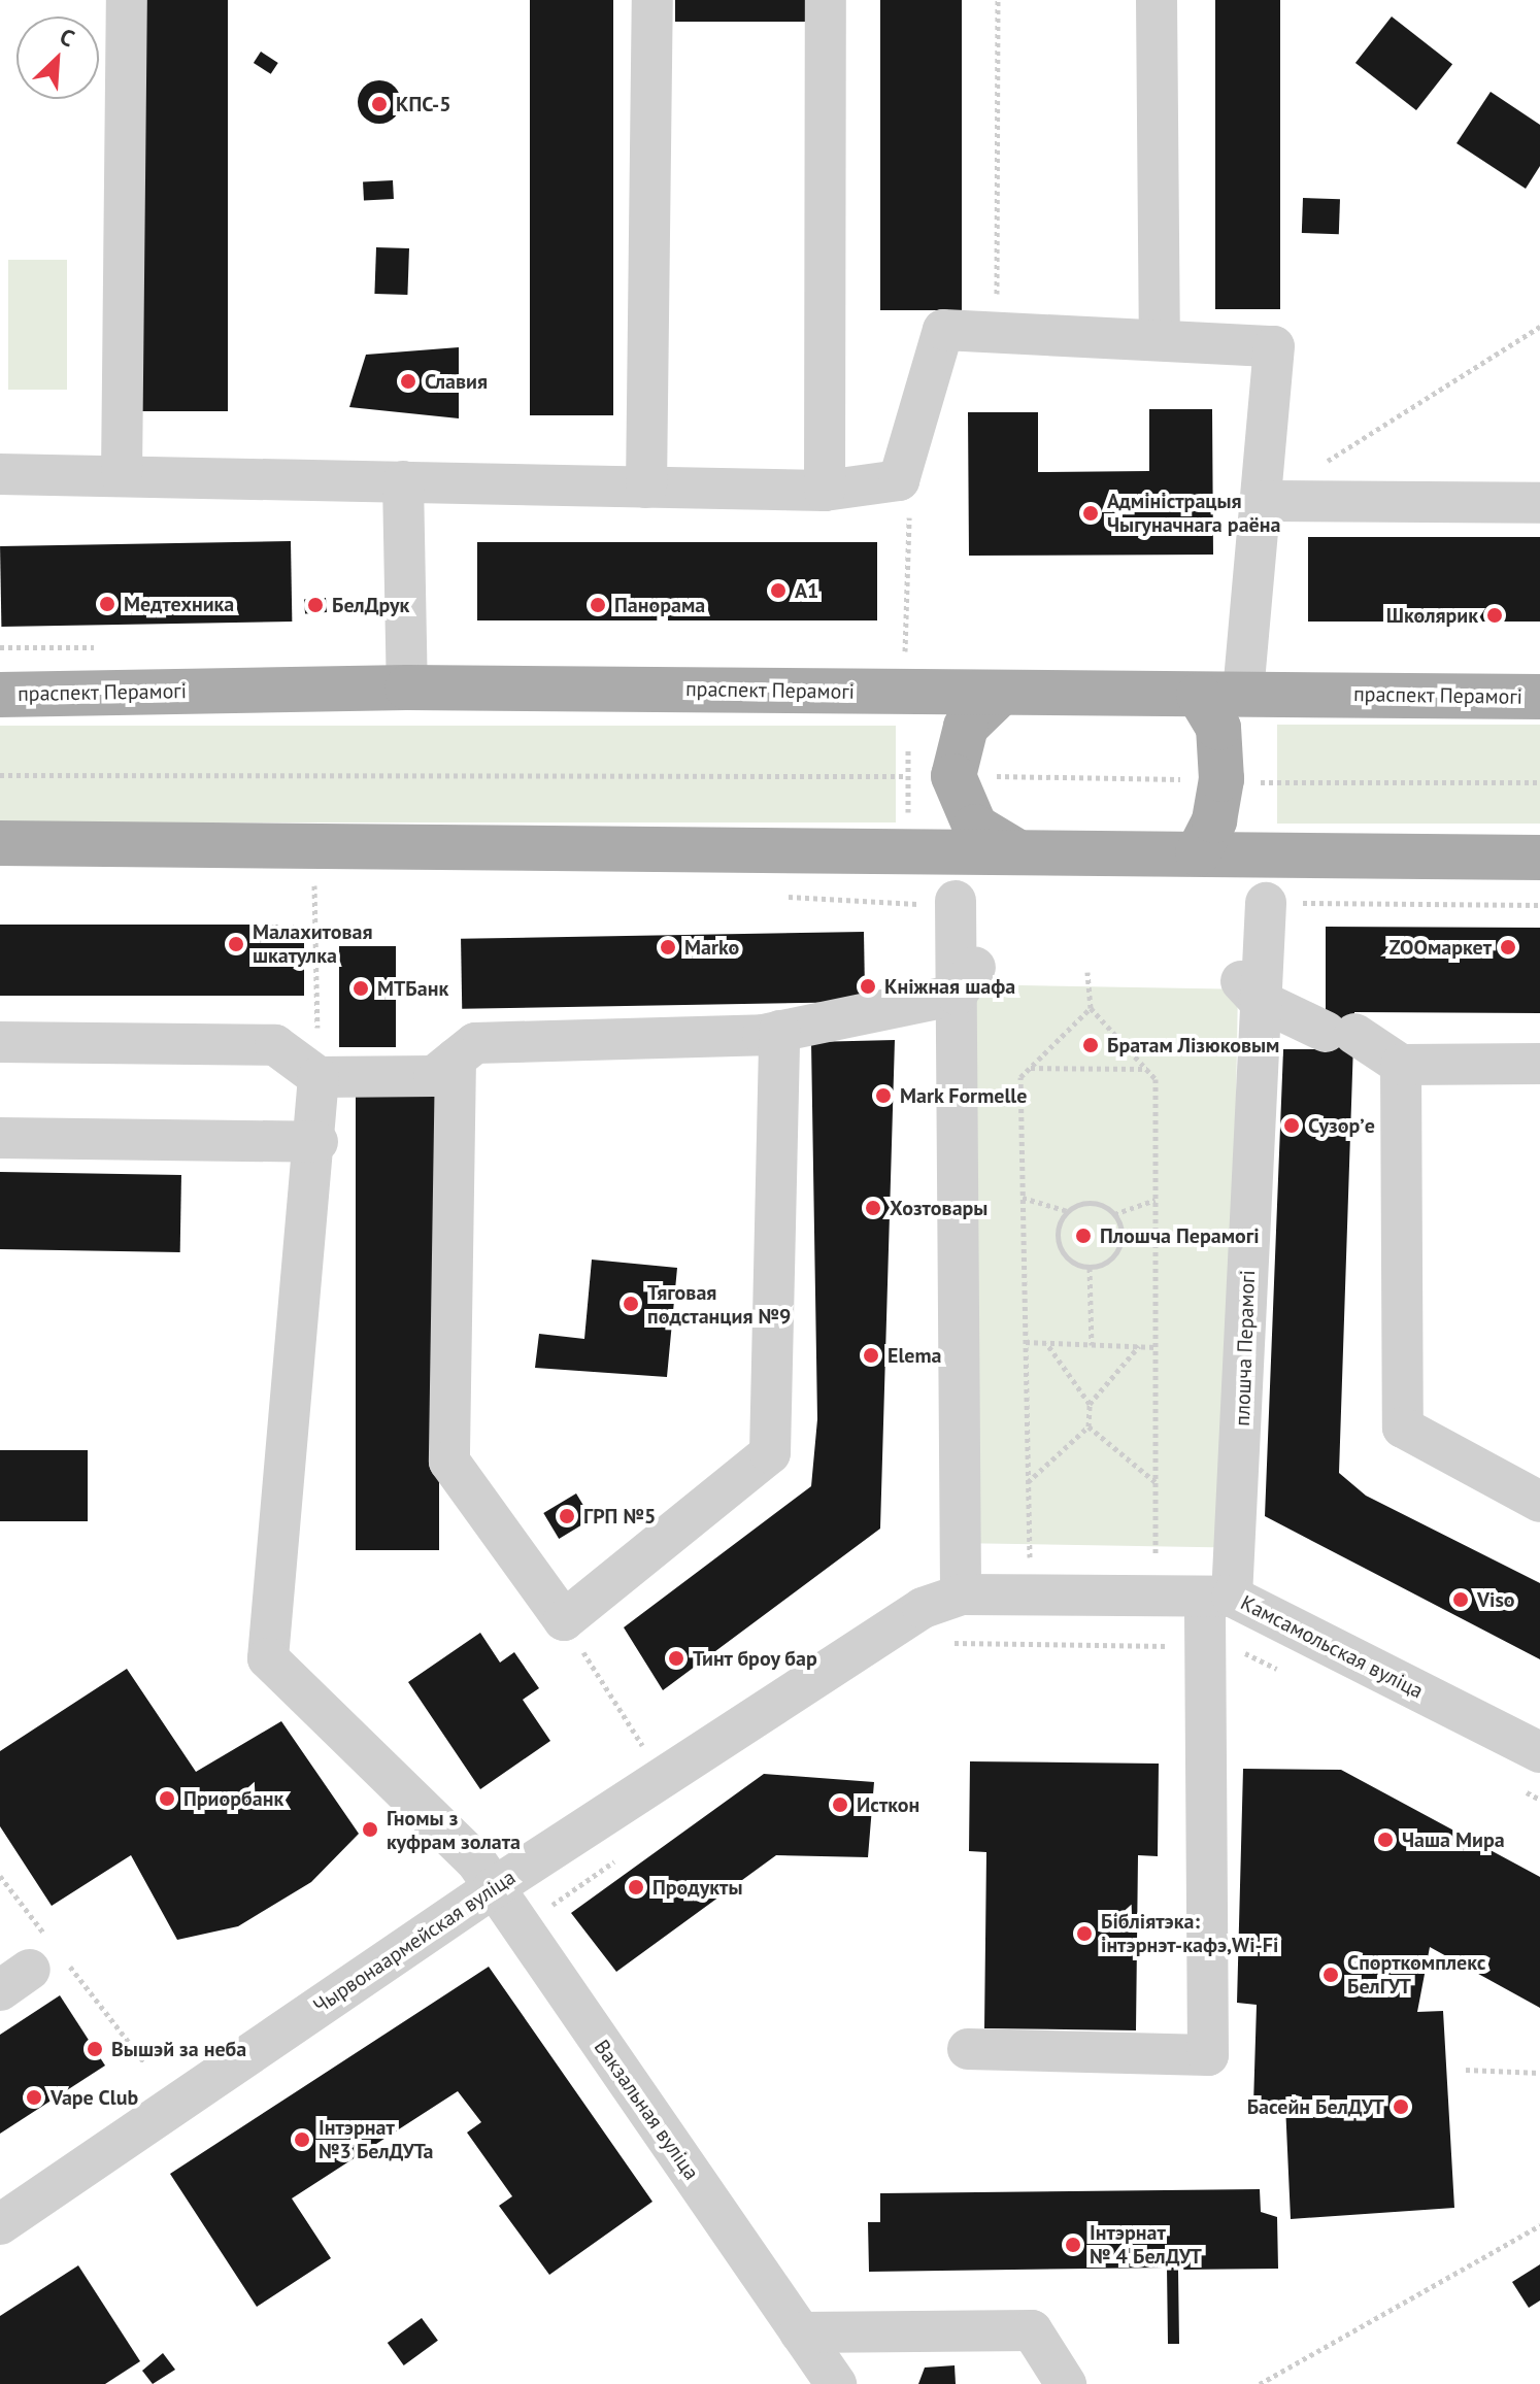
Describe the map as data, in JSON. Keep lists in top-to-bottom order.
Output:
{
  "streets": {
    "main road": ["праспект Перамогі"],
    "street": [
      "плошча Перамогі",
      "Камсамольская вуліца",
      "Чырвонаармейская вуліца",
      "Вакзальная вуліца"
    ]
  },
  "crossings": [
    ["плошча Перамогі", "Камсамольская вуліца"],
    ["Камсамольская вуліца", "Чырвонаармейская вуліца"],
    ["Чырвонаармейская вуліца", "Вакзальная вуліца"]
  ],
  "places": [
    "КПС-5",
    "Славия",
    "Адміністрацыя Чыгуначнага раёна",
    "A1",
    "Медтехника",
    "БелДрук",
    "Панорама",
    "Школярик",
    "Малахитовая шкатулка",
    "Marko",
    "ZOOмаркет",
    "Кніжная шафа",
    "МТБанк",
    "Братам Лізюковым",
    "Mark Formelle",
    "Сузорʼе",
    "Хозтовары",
    "Плошча Перамогі",
    "Тяговая подстанция №9",
    "Elema",
    "ГРП №5",
    "Viso",
    "Тинт броу бар",
    "Приорбанк",
    "Исткон",
    "Гномы з куфрам золата",
    "Чаша Мира",
    "Продукты",
    "Бібліятэка: інтэрнэт-кафэ,Wi-Fi",
    "Спорткомплекс БелГУТ",
    "Вышэй за неба",
    "Vape Club",
    "Басейн БелДУТ",
    "Інтэрнат №3 БелДУТа",
    "Інтэрнат № 4 БелДУТ"
  ],
  "north": "top right"
}
